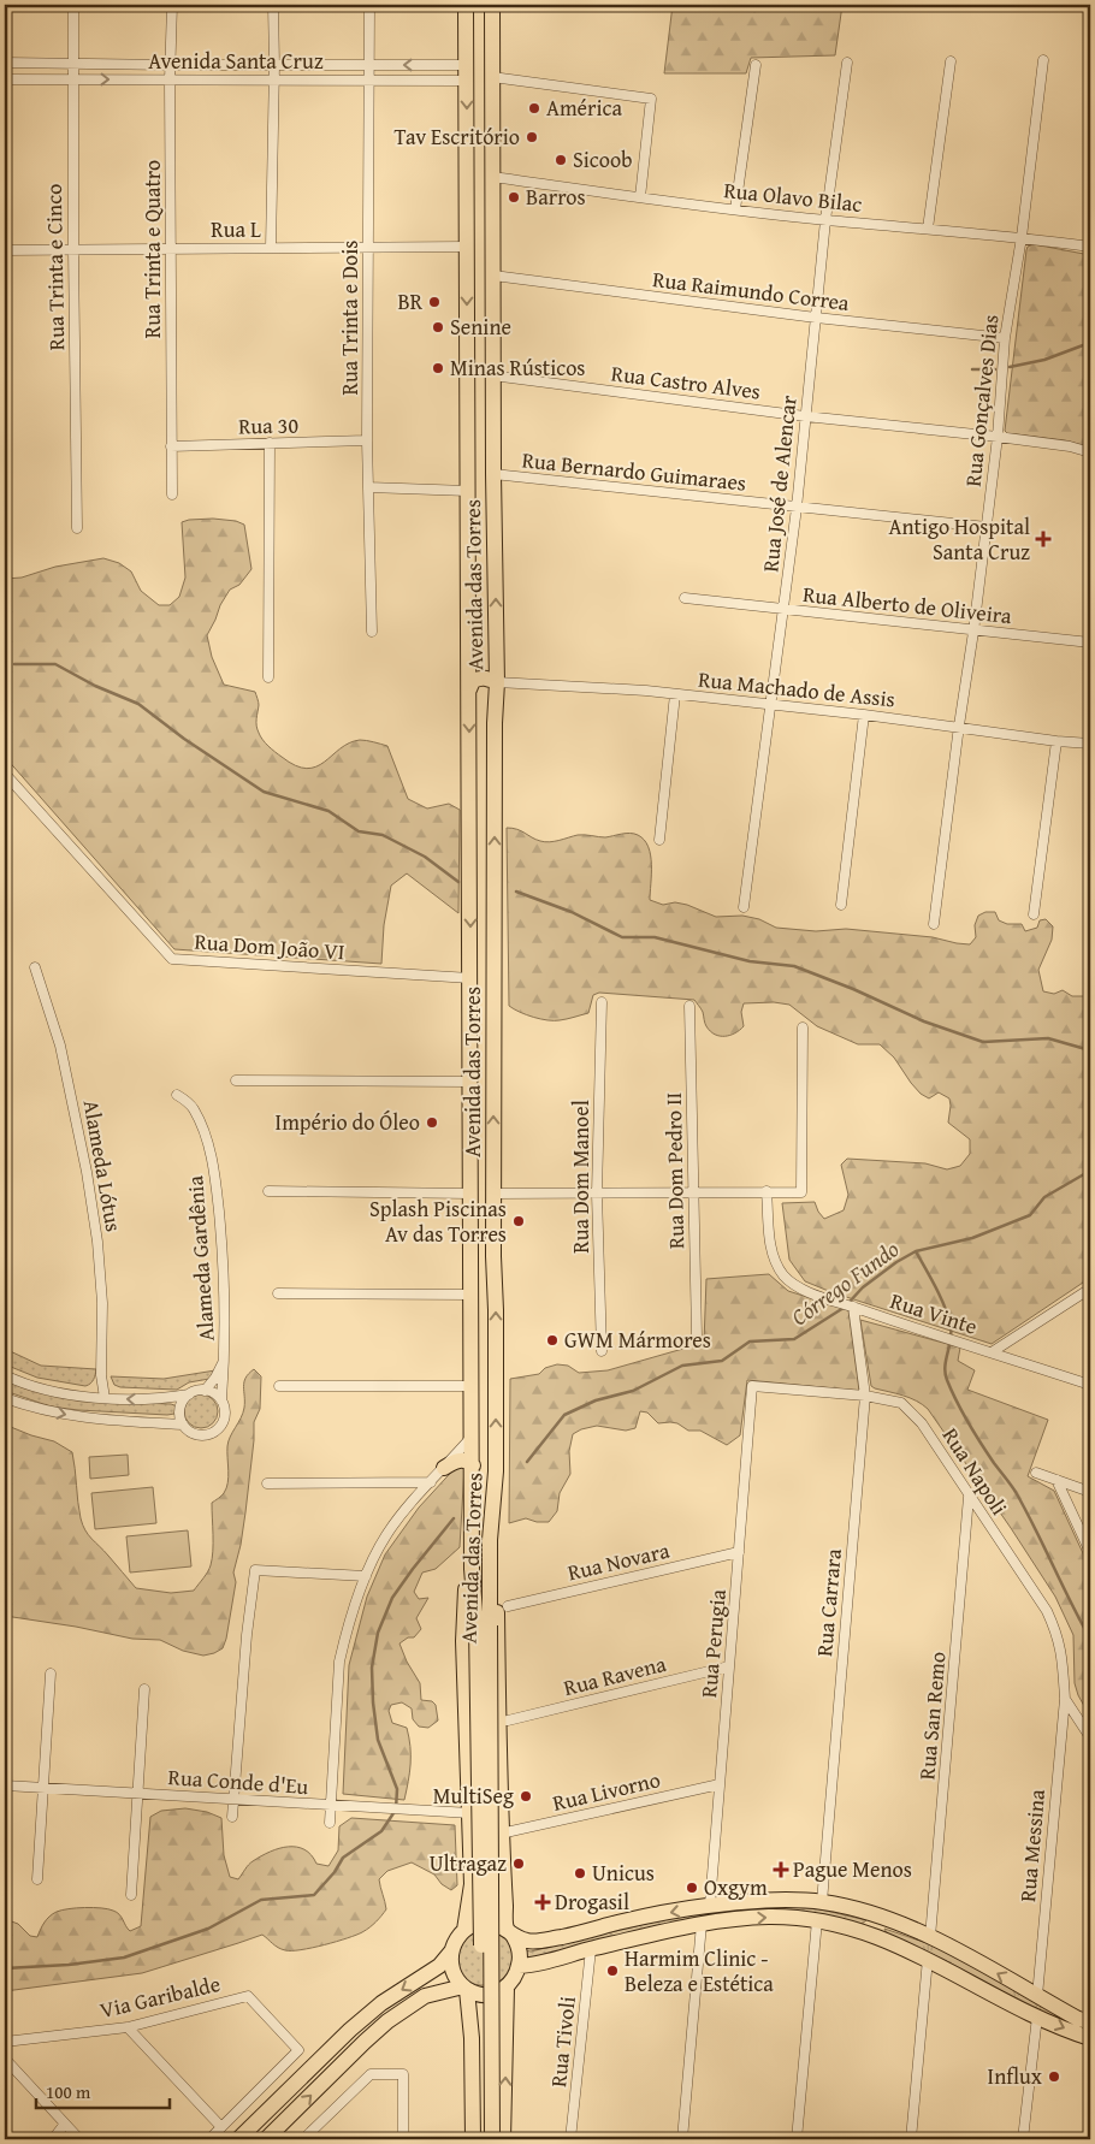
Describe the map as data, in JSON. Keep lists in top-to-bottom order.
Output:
{
  "streets": {
    "main road": ["Avenida das Torres"],
    "street": [
      "Avenida Santa Cruz",
      "Rua Olavo Bilac",
      "Rua L",
      "Rua Trinta e Quatro",
      "Rua Trinta e Cinco",
      "Rua Raimundo Correa",
      "Rua Trinta e Dois",
      "Rua Castro Alves",
      "Rua Gonçalves Dias",
      "Rua 30",
      "Rua Bernardo Guimaraes",
      "Rua José de Alencar",
      "Rua Alberto de Oliveira",
      "Rua Machado de Assis",
      "Rua Dom João VI",
      "Alameda Lótus",
      "Rua Dom Pedro II",
      "Rua Dom Manoel",
      "Alameda Gardênia",
      "Rua Vinte",
      "Rua Napoli",
      "Rua Novara",
      "Rua Carrara",
      "Rua Perugia",
      "Rua Ravena",
      "Rua San Remo",
      "Rua Conde d'Eu",
      "Rua Livorno",
      "Rua Messina",
      "Via Garibalde",
      "Rua Tivoli"
    ]
  },
  "crossings": [
    ["Avenida Santa Cruz", "Rua Trinta e Quatro"],
    ["Avenida Santa Cruz", "Rua Trinta e Cinco"],
    ["Avenida Santa Cruz", "Rua Trinta e Dois"],
    ["Avenida Santa Cruz", "Avenida das Torres"],
    ["Rua Olavo Bilac", "Rua Gonçalves Dias"],
    ["Rua Olavo Bilac", "Rua José de Alencar"],
    ["Rua Olavo Bilac", "Avenida das Torres"],
    ["Rua L", "Rua Trinta e Quatro"],
    ["Rua L", "Rua Trinta e Cinco"],
    ["Rua L", "Rua Trinta e Dois"],
    ["Rua L", "Avenida das Torres"],
    ["Rua Trinta e Quatro", "Rua 30"],
    ["Rua Raimundo Correa", "Rua Gonçalves Dias"],
    ["Rua Raimundo Correa", "Rua José de Alencar"],
    ["Rua Raimundo Correa", "Avenida das Torres"],
    ["Rua Trinta e Dois", "Rua 30"],
    ["Rua Castro Alves", "Rua Gonçalves Dias"],
    ["Rua Castro Alves", "Rua José de Alencar"],
    ["Rua Castro Alves", "Avenida das Torres"],
    ["Rua Gonçalves Dias", "Rua Bernardo Guimaraes"],
    ["Rua Gonçalves Dias", "Rua Alberto de Oliveira"],
    ["Rua Gonçalves Dias", "Rua Machado de Assis"],
    ["Rua Bernardo Guimaraes", "Rua José de Alencar"],
    ["Rua Bernardo Guimaraes", "Avenida das Torres"],
    ["Rua José de Alencar", "Rua Alberto de Oliveira"],
    ["Rua José de Alencar", "Rua Machado de Assis"],
    ["Avenida das Torres", "Rua Machado de Assis"],
    ["Avenida das Torres", "Rua Dom João VI"],
    ["Rua Vinte", "Rua Carrara"],
    ["Rua Napoli", "Rua Carrara"],
    ["Rua Napoli", "Rua Perugia"],
    ["Rua Napoli", "Rua San Remo"],
    ["Rua Napoli", "Rua Messina"],
    ["Rua Novara", "Rua Perugia"],
    ["Rua Perugia", "Rua Ravena"],
    ["Rua Perugia", "Rua Livorno"]
  ],
  "water": ["Córrego Fundo"],
  "places": {
    "other": [
      "América",
      "Tav Escritório",
      "Sicoob",
      "Barros",
      "BR",
      "Senine",
      "Minas Rústicos",
      "Império do Óleo",
      "Splash Piscinas Av das Torres",
      "GWM Mármores",
      "MultiSeg",
      "Ultragaz",
      "Unicus",
      "Oxgym",
      "Harmim Clinic - Beleza e Estética",
      "Influx"
    ],
    "health": ["Antigo Hospital Santa Cruz", "Pague Menos", "Drogasil"]
  },
  "scale_bar": "100 m"
}
